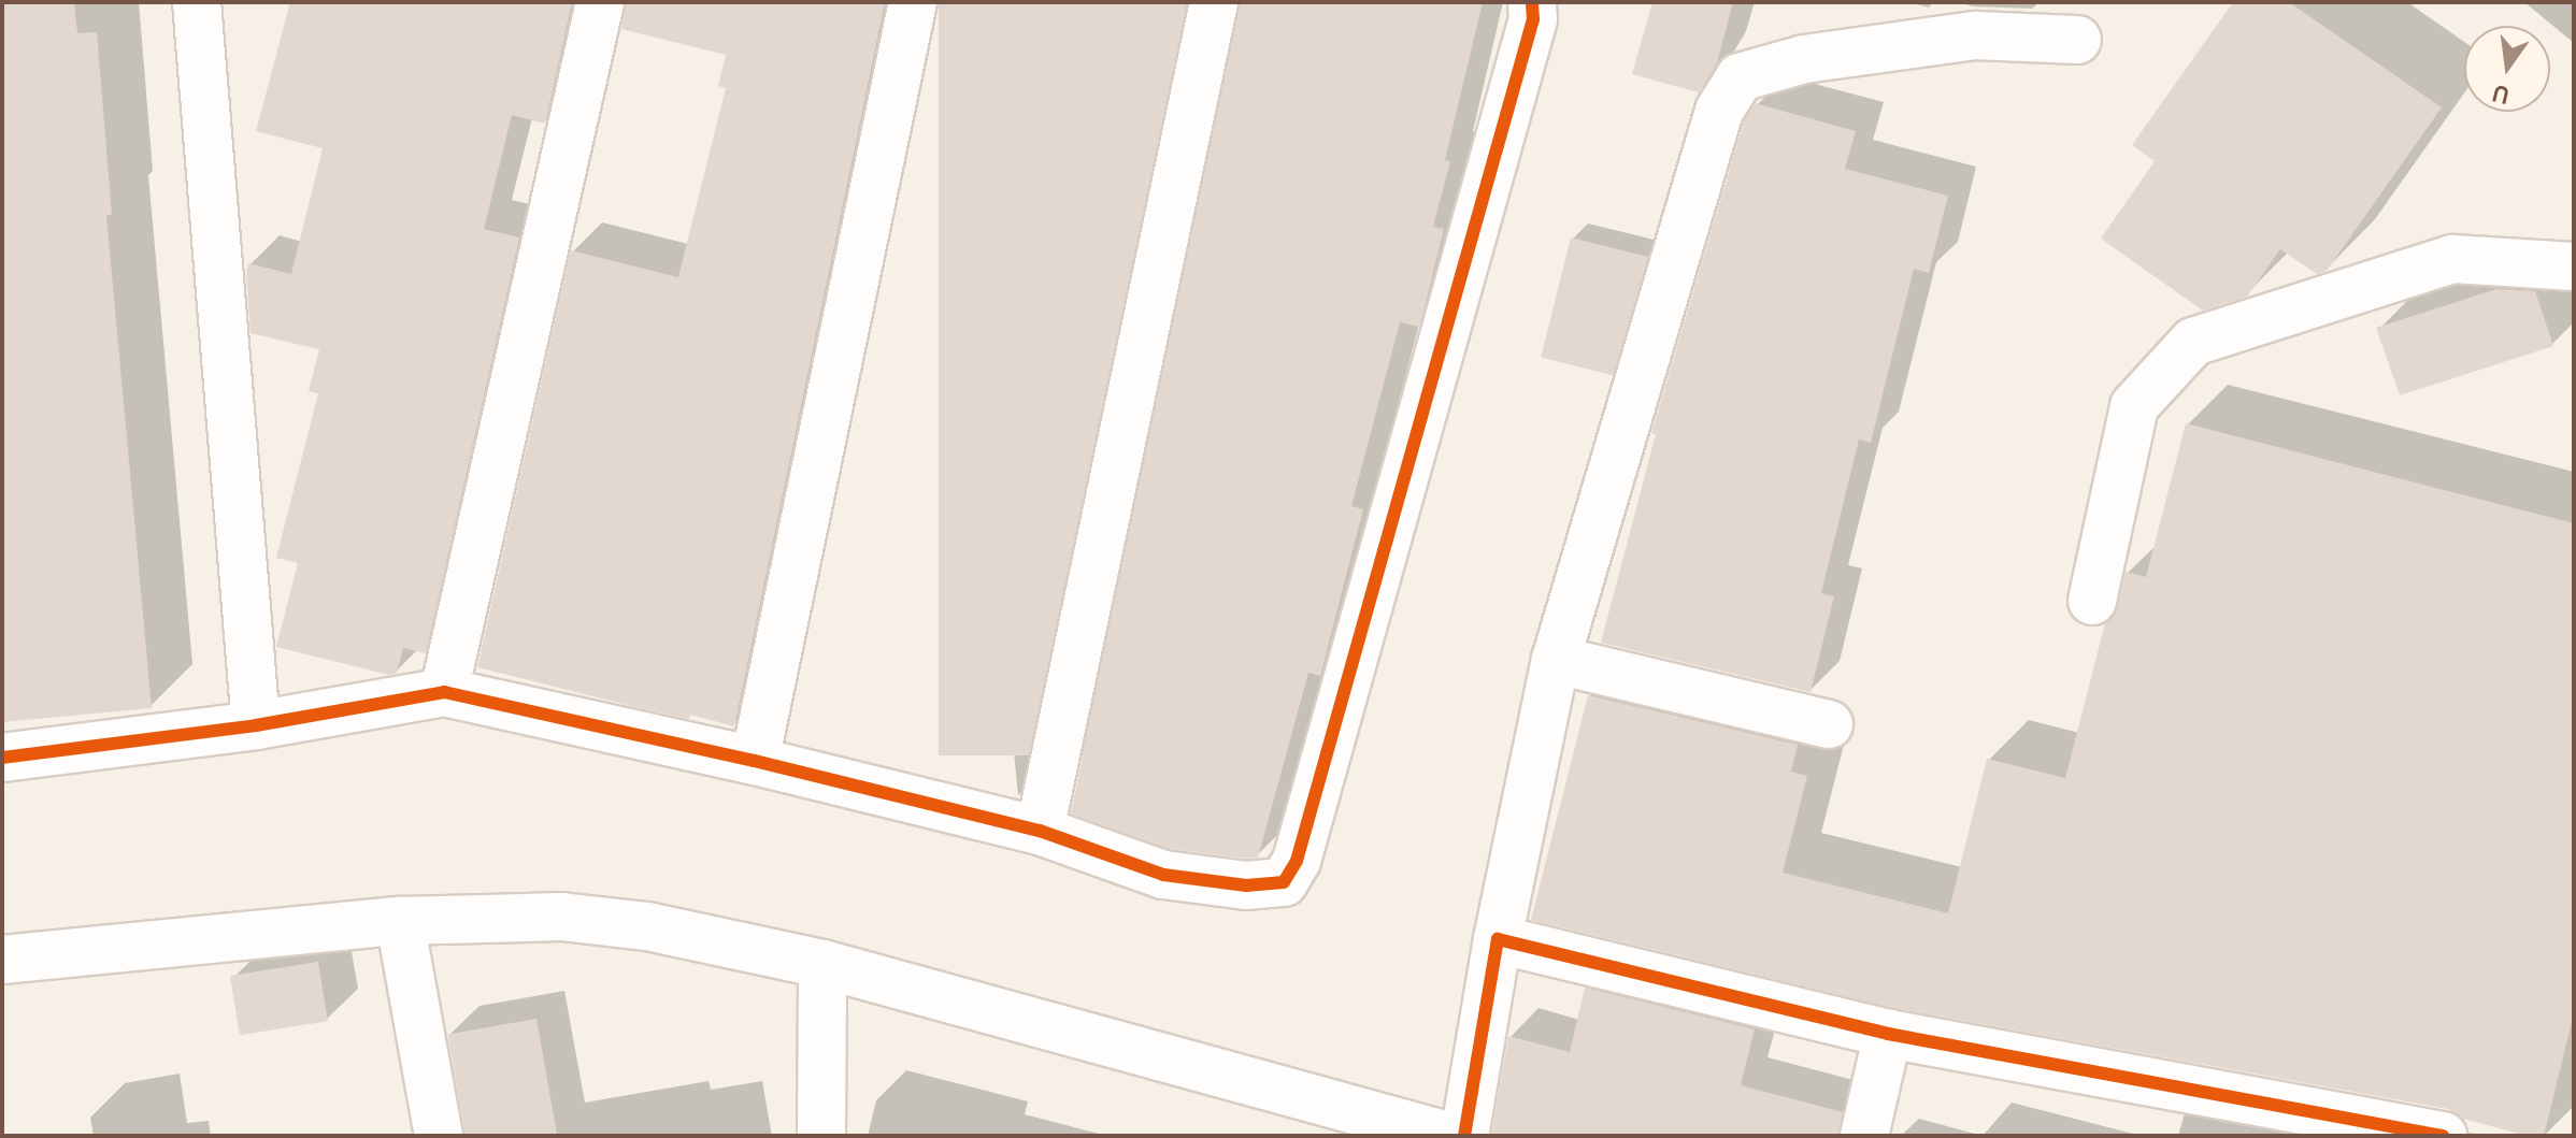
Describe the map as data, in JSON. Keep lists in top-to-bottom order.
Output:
{
  "north": "bottom"
}
